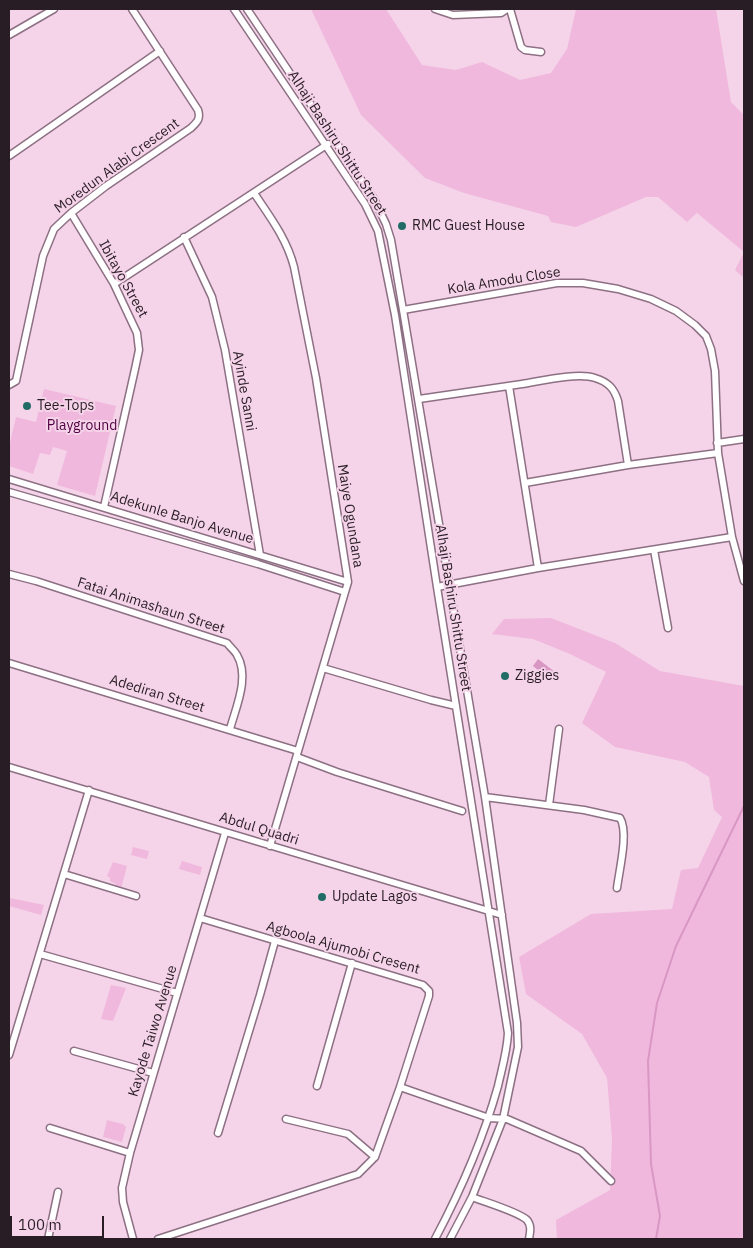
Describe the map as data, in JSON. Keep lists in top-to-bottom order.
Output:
{
  "streets": {
    "street": [
      "Alhaji Bashiru Shittu Street",
      "Moredun Alabi Crescent",
      "Ibitayo Street",
      "Kola Amodu Close",
      "Ayinde Sanni",
      "Maiye Ogundana",
      "Adekunle Banjo Avenue",
      "Fatai Animashaun Street",
      "Adediran Street",
      "Abdul Quadri",
      "Agboola Ajumobi Cresent",
      "Kayode Taiwo Avenue"
    ]
  },
  "crossings": [
    ["Alhaji Bashiru Shittu Street", "Kola Amodu Close"],
    ["Alhaji Bashiru Shittu Street", "Abdul Quadri"],
    ["Moredun Alabi Crescent", "Ibitayo Street"],
    ["Ibitayo Street", "Adekunle Banjo Avenue"],
    ["Ayinde Sanni", "Adekunle Banjo Avenue"],
    ["Maiye Ogundana", "Adekunle Banjo Avenue"],
    ["Maiye Ogundana", "Adediran Street"],
    ["Maiye Ogundana", "Abdul Quadri"],
    ["Fatai Animashaun Street", "Adediran Street"],
    ["Abdul Quadri", "Kayode Taiwo Avenue"],
    ["Agboola Ajumobi Cresent", "Kayode Taiwo Avenue"]
  ],
  "parks": ["Playground"],
  "places": [
    "RMC Guest House",
    "Tee-Tops",
    "Ziggies",
    "Update Lagos"
  ],
  "scale_bar": "100 m"
}
